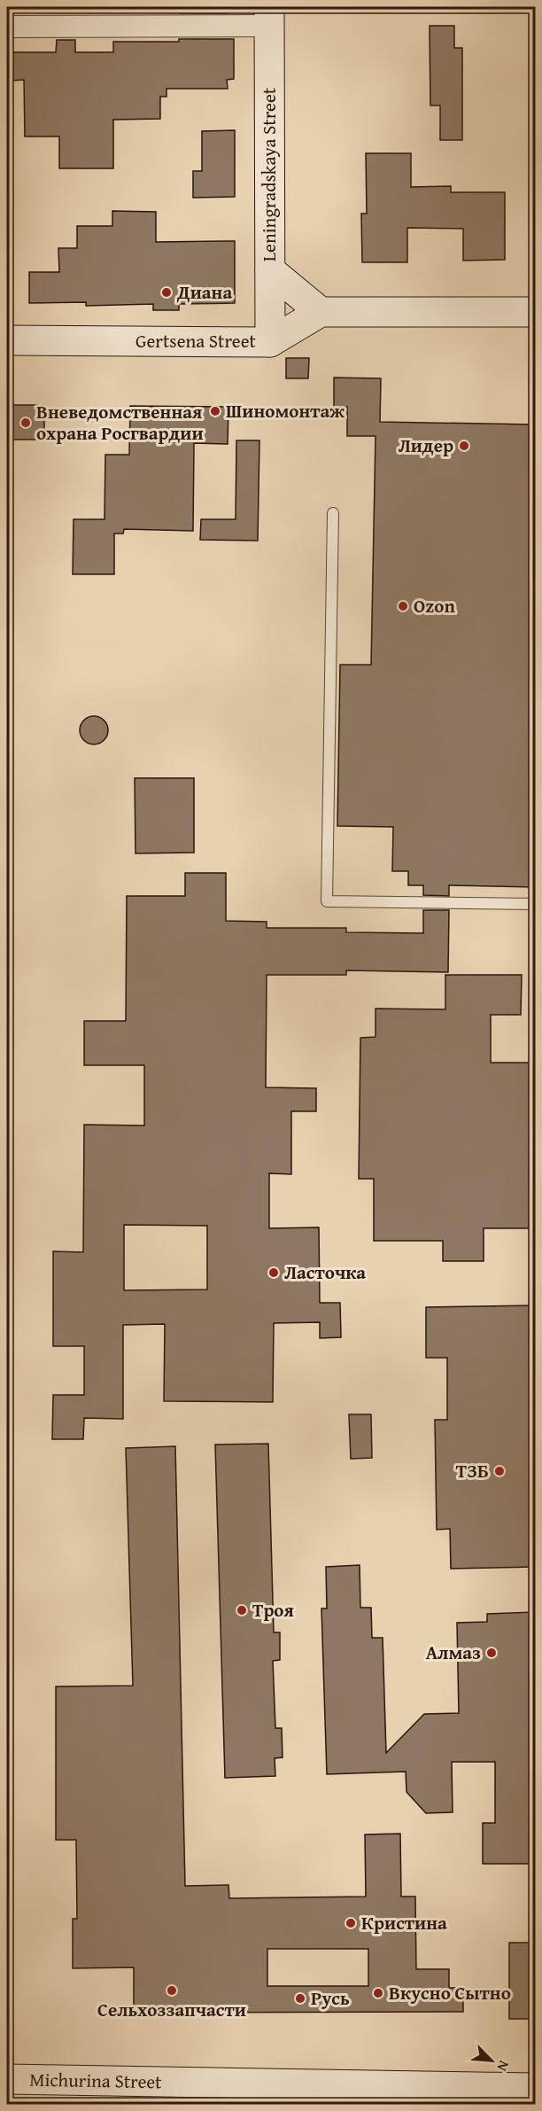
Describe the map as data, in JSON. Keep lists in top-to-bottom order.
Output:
{
  "streets": {
    "street": ["Leningradskaya Street", "Gertsena Street", "Michurina Street"]
  },
  "crossings": [
    ["Leningradskaya Street", "Gertsena Street"]
  ],
  "places": [
    "Диана",
    "Шиномонтаж",
    "Вневедомственная охрана Росгвардии",
    "Лидер",
    "Ozon",
    "Ласточка",
    "ТЗБ",
    "Троя",
    "Алмаз",
    "Кристина",
    "Сельхоззапчасти",
    "Вкусно Сытно",
    "Русь"
  ],
  "north": "bottom right"
}
